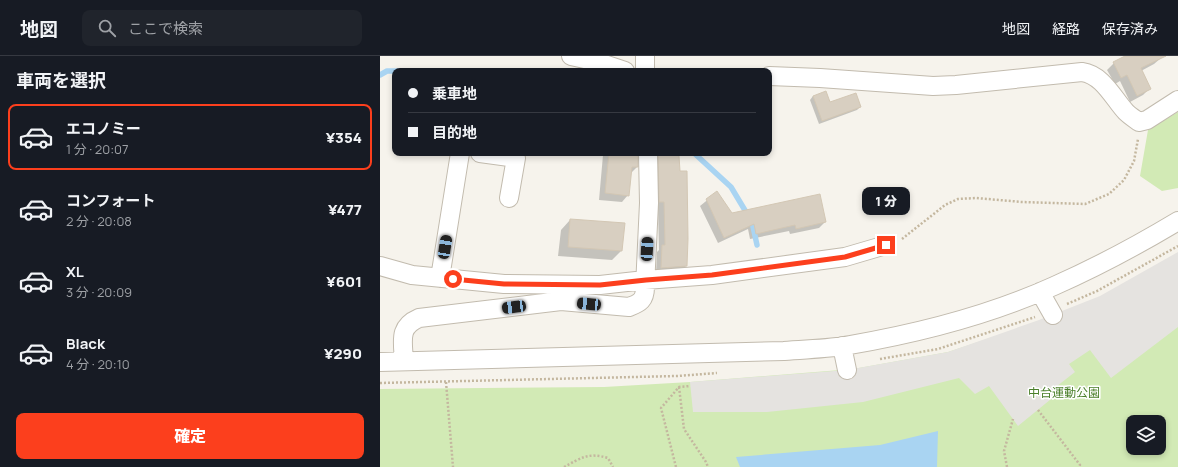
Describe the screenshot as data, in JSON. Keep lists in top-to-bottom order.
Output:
{
  "parks": ["中台運動公園"],
  "page": {
    "header": "地図",
    "search": "ここで検索",
    "nav": ["地図", "経路", "保存済み"],
    "heading": "車両を選択",
    "banner": ["乗車地", "目的地"],
    "list": [
      {
        "name": "エコノミー",
        "note": "1 分 · 20:07",
        "value": "¥354"
      },
      {
        "name": "コンフォート",
        "note": "2 分 · 20:08",
        "value": "¥477"
      },
      {
        "name": "XL",
        "note": "3 分 · 20:09",
        "value": "¥601"
      },
      {
        "name": "Black",
        "note": "4 分 · 20:10",
        "value": "¥290"
      }
    ],
    "bubble": "1 分",
    "buttons": "確定"
  }
}
